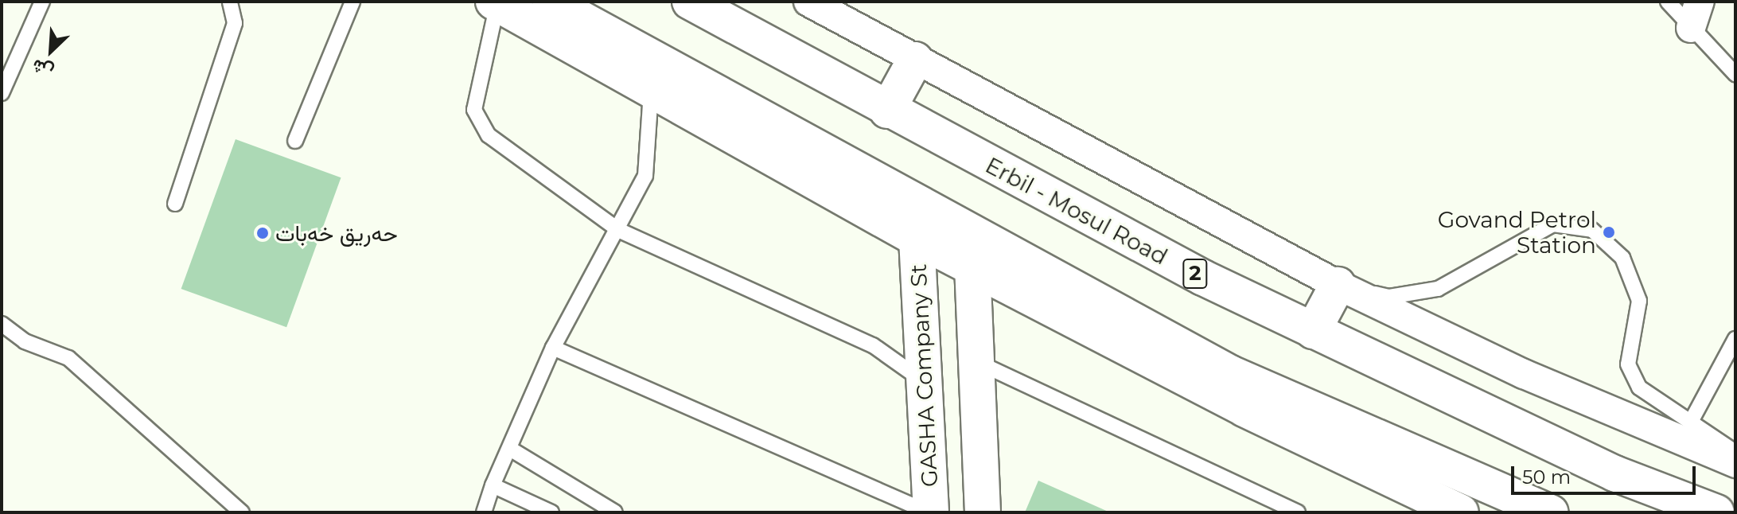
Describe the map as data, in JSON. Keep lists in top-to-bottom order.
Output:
{
  "streets": {
    "main road": ["Erbil - Mosul Road", "2", "GASHA Company St"]
  },
  "places": ["Govand Petrol Station", "حەریق خەبات"],
  "scale_bar": "50 m",
  "north": "bottom left"
}
